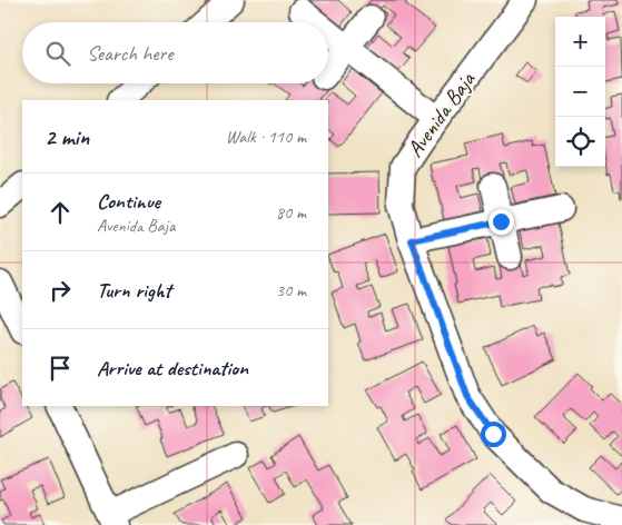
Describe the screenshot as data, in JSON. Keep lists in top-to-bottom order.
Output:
{
  "streets": {
    "street": ["Avenida Baja"]
  },
  "page": {
    "map_buttons": ["+", "−"],
    "search": "Search here",
    "heading": ["2 min", "Walk · 110 m"],
    "list": [
      ["Continue", "Avenida Baja", "80 m"],
      ["Turn right", "30 m"],
      "Arrive at destination"
    ]
  }
}
